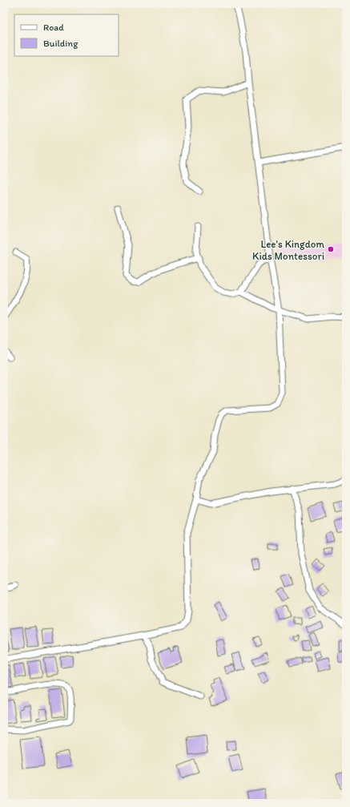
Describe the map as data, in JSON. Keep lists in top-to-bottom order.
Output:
{
  "places": ["Lee's Kingdom Kids Montessori"],
  "legend": ["Road", "Building"]
}
